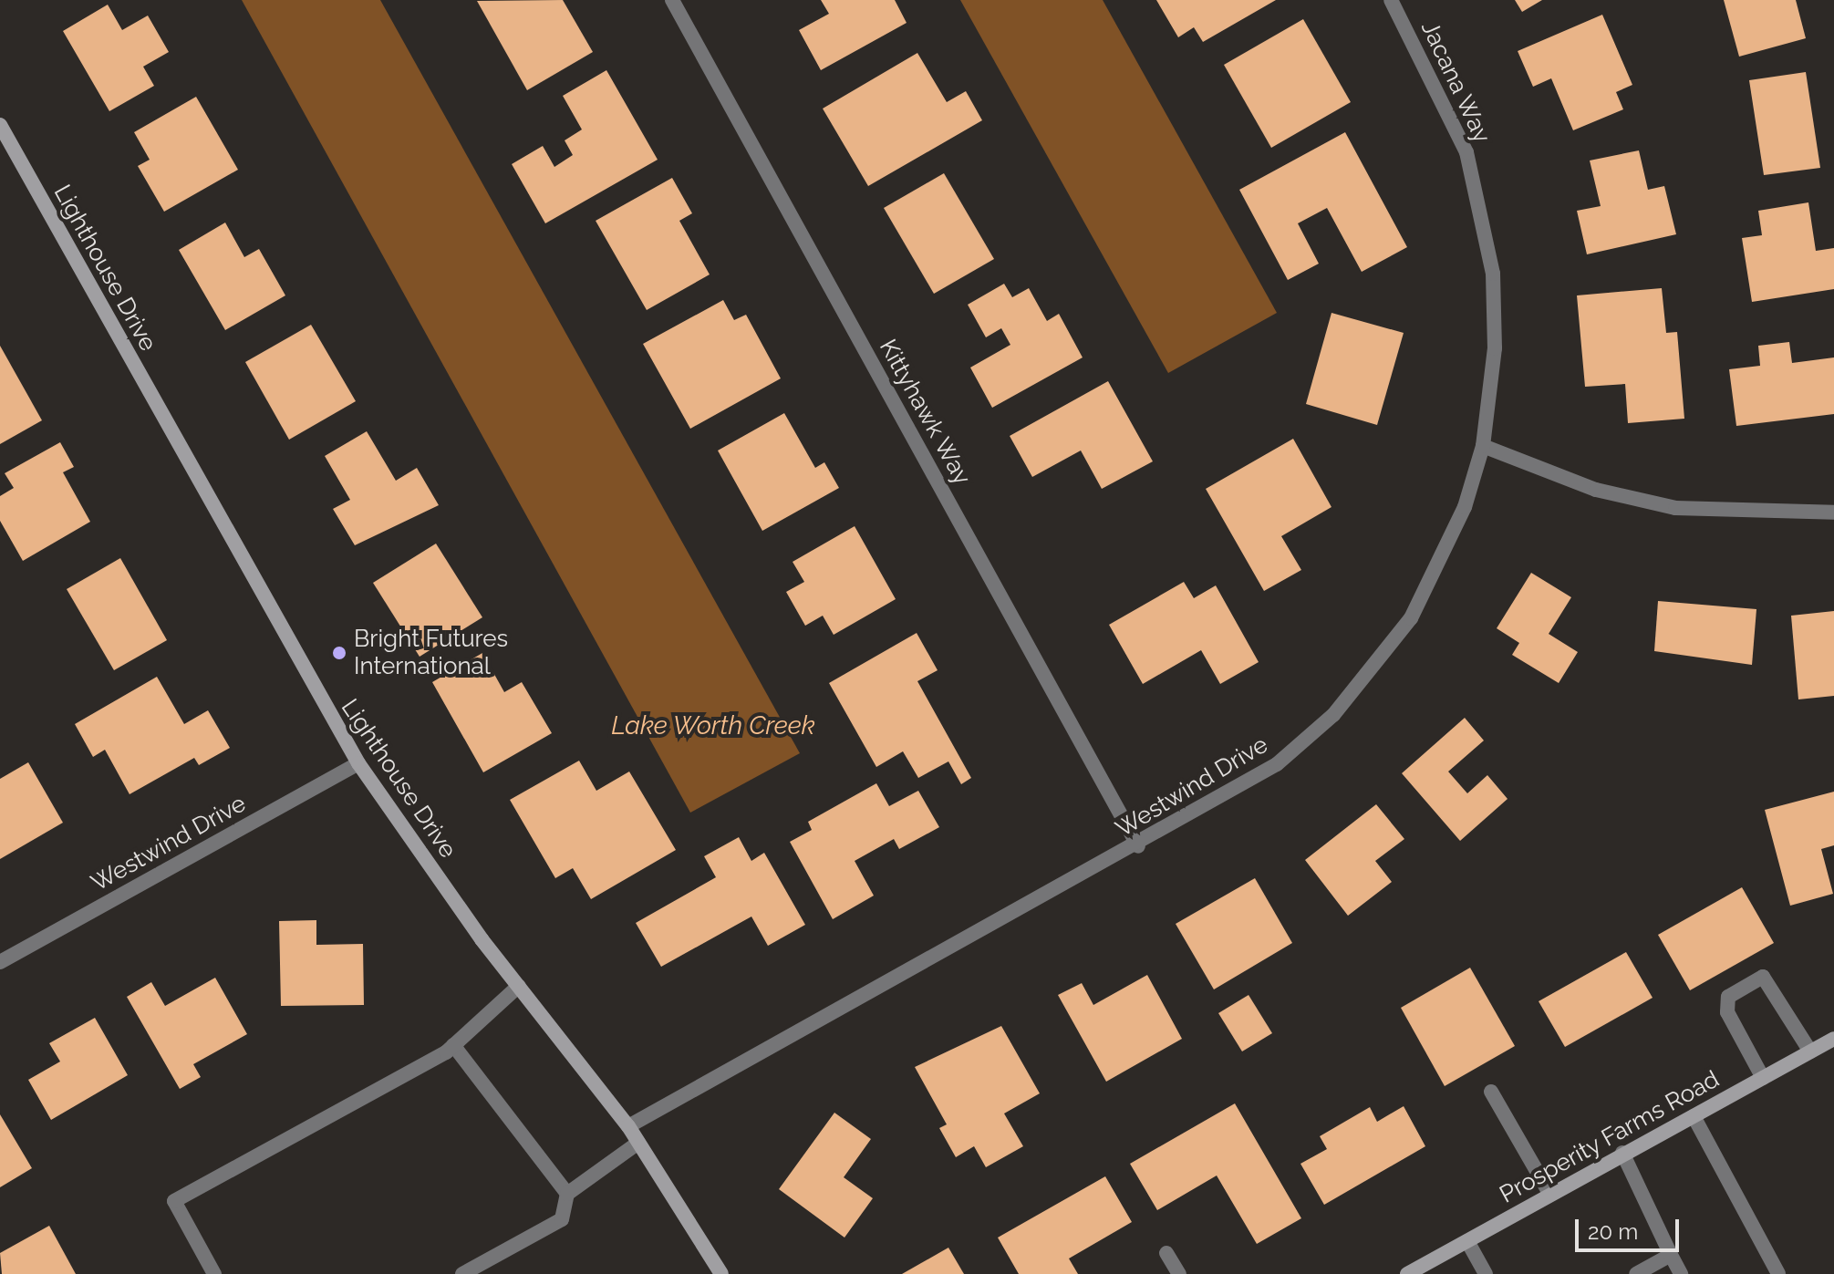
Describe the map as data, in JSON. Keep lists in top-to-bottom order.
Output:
{
  "streets": {
    "street": [
      "Jacana Way",
      "Lighthouse Drive",
      "Kittyhawk Way",
      "Westwind Drive",
      "Prosperity Farms Road"
    ]
  },
  "crossings": [
    ["Jacana Way", "Westwind Drive"],
    ["Lighthouse Drive", "Westwind Drive"],
    ["Kittyhawk Way", "Westwind Drive"]
  ],
  "water": ["Lake Worth Creek"],
  "places": ["Bright Futures International"],
  "scale_bar": "20 m"
}
